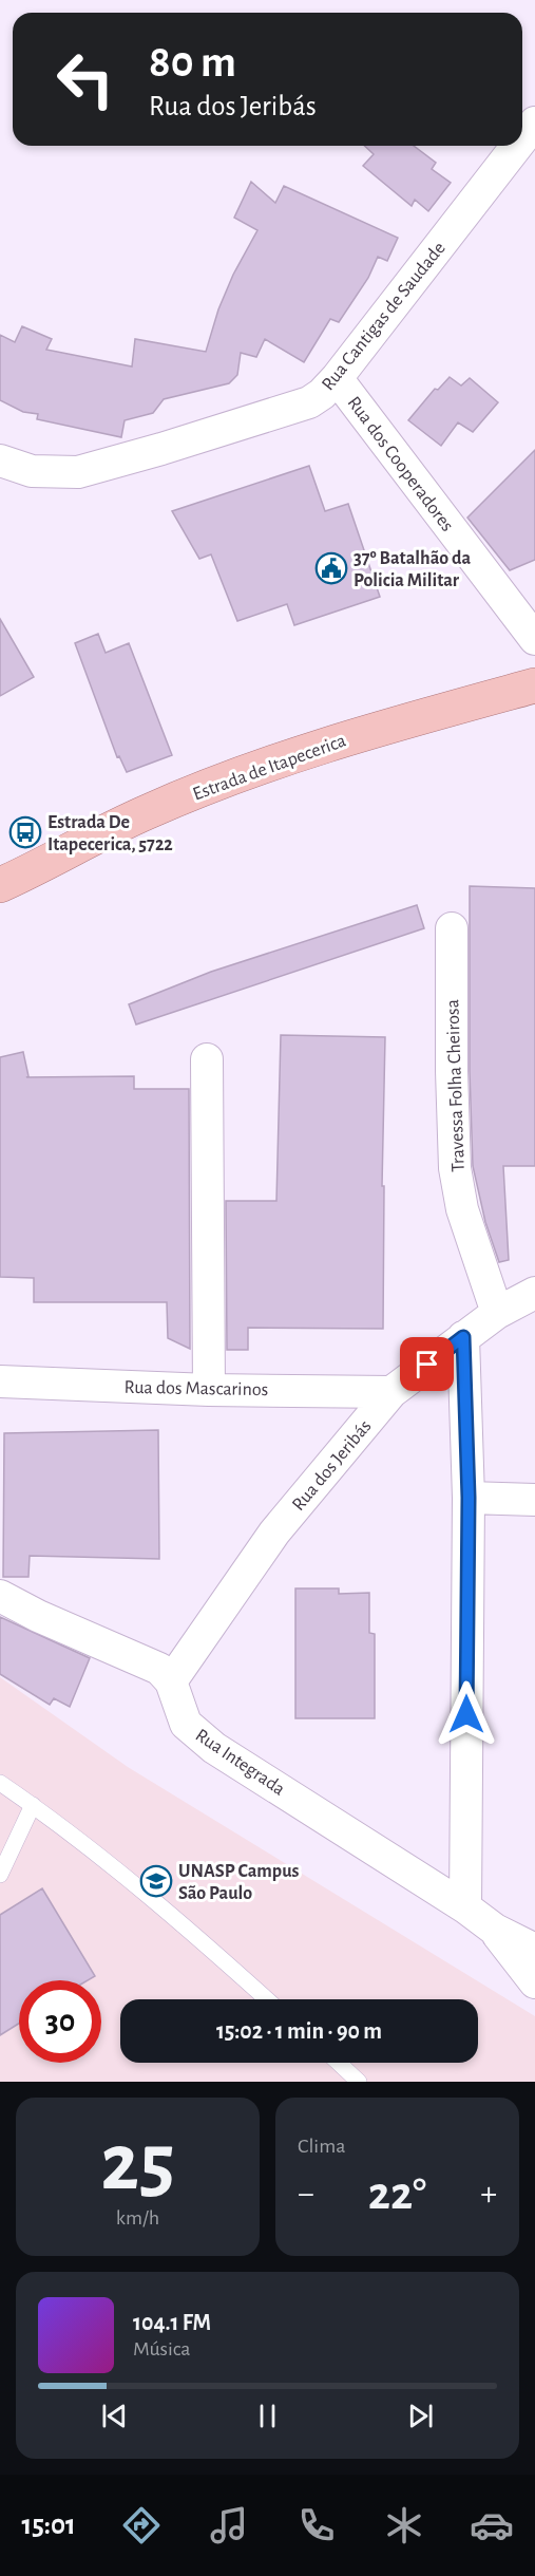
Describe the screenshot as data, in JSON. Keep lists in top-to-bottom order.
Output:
{
  "streets": {
    "main road": ["Estrada de Itapecerica"],
    "street": [
      "Rua Cantigas de Saudade",
      "Rua dos Cooperadores",
      "Travessa Folha Cheirosa",
      "Rua dos Mascarinos",
      "Rua dos Jeribás",
      "Rua Integrada"
    ]
  },
  "crossings": [
    ["Rua Cantigas de Saudade", "Rua dos Cooperadores"],
    ["Travessa Folha Cheirosa", "Rua dos Jeribás"],
    ["Rua dos Mascarinos", "Rua dos Jeribás"],
    ["Rua dos Jeribás", "Rua Integrada"]
  ],
  "places": {
    "public building": ["37º Batalhão da Policia Militar"],
    "bus stop": ["Estrada De Itapecerica, 5722"],
    "school or university": ["UNASP Campus São Paulo"]
  },
  "page": {
    "turn": ["80 m", "Rua dos Jeribás"],
    "limit": "30",
    "trip": "15:02 · 1 min · 90 m",
    "tile": [
      ["25", "km/h"],
      "Clima"
    ],
    "heat": ["−", "22°", "+"],
    "song": ["104.1 FM", "Música"],
    "tabs": "15:01"
  }
}
